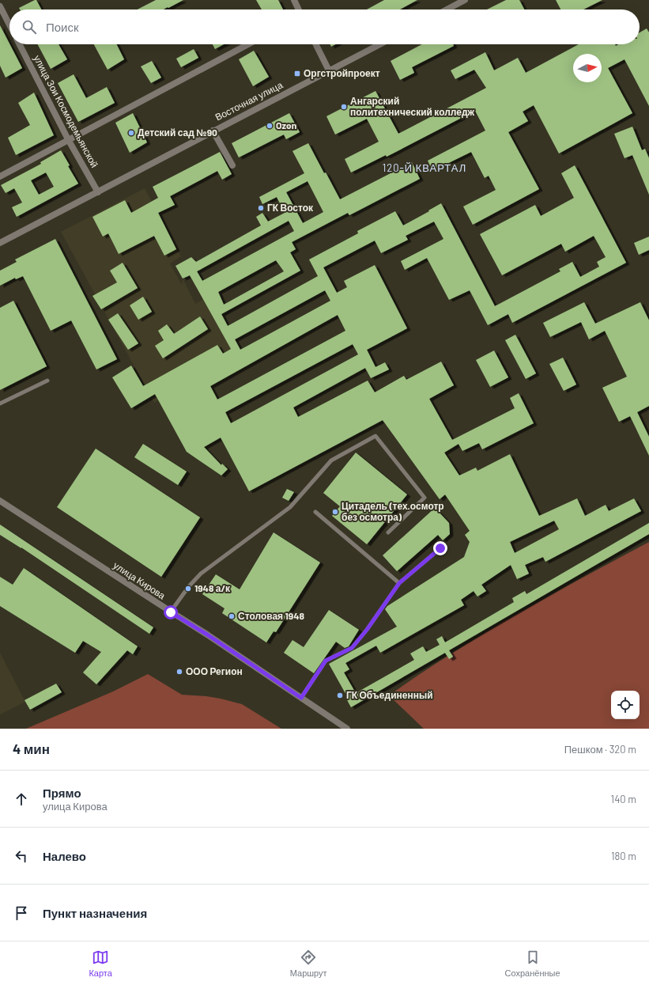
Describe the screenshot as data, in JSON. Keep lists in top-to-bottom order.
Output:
{
  "streets": {
    "street": ["Восточная улица", "улица Зои Космодемьянской", "улица Кирова"]
  },
  "crossings": [
    ["Восточная улица", "улица Зои Космодемьянской"]
  ],
  "districts": ["120-Й КВАРТАЛ"],
  "places": {
    "transit": ["Оргстройпроект"],
    "other": [
      "Ангарский политехнический колледж",
      "Ozon",
      "Детский сад №90",
      "ГК Восток",
      "Цитадель (тех.осмотр без осмотра)",
      "1948 а/к",
      "Столовая 1948",
      "ООО Регион",
      "ГК Объединенный"
    ]
  },
  "north": "right",
  "page": {
    "search": "Поиск",
    "heading": ["4 мин", "Пешком · 320 m"],
    "list": [
      ["Прямо", "улица Кирова", "140 m"],
      ["Налево", "180 m"],
      "Пункт назначения"
    ],
    "nav": ["Карта", "Маршрут", "Сохранённые"]
  }
}
